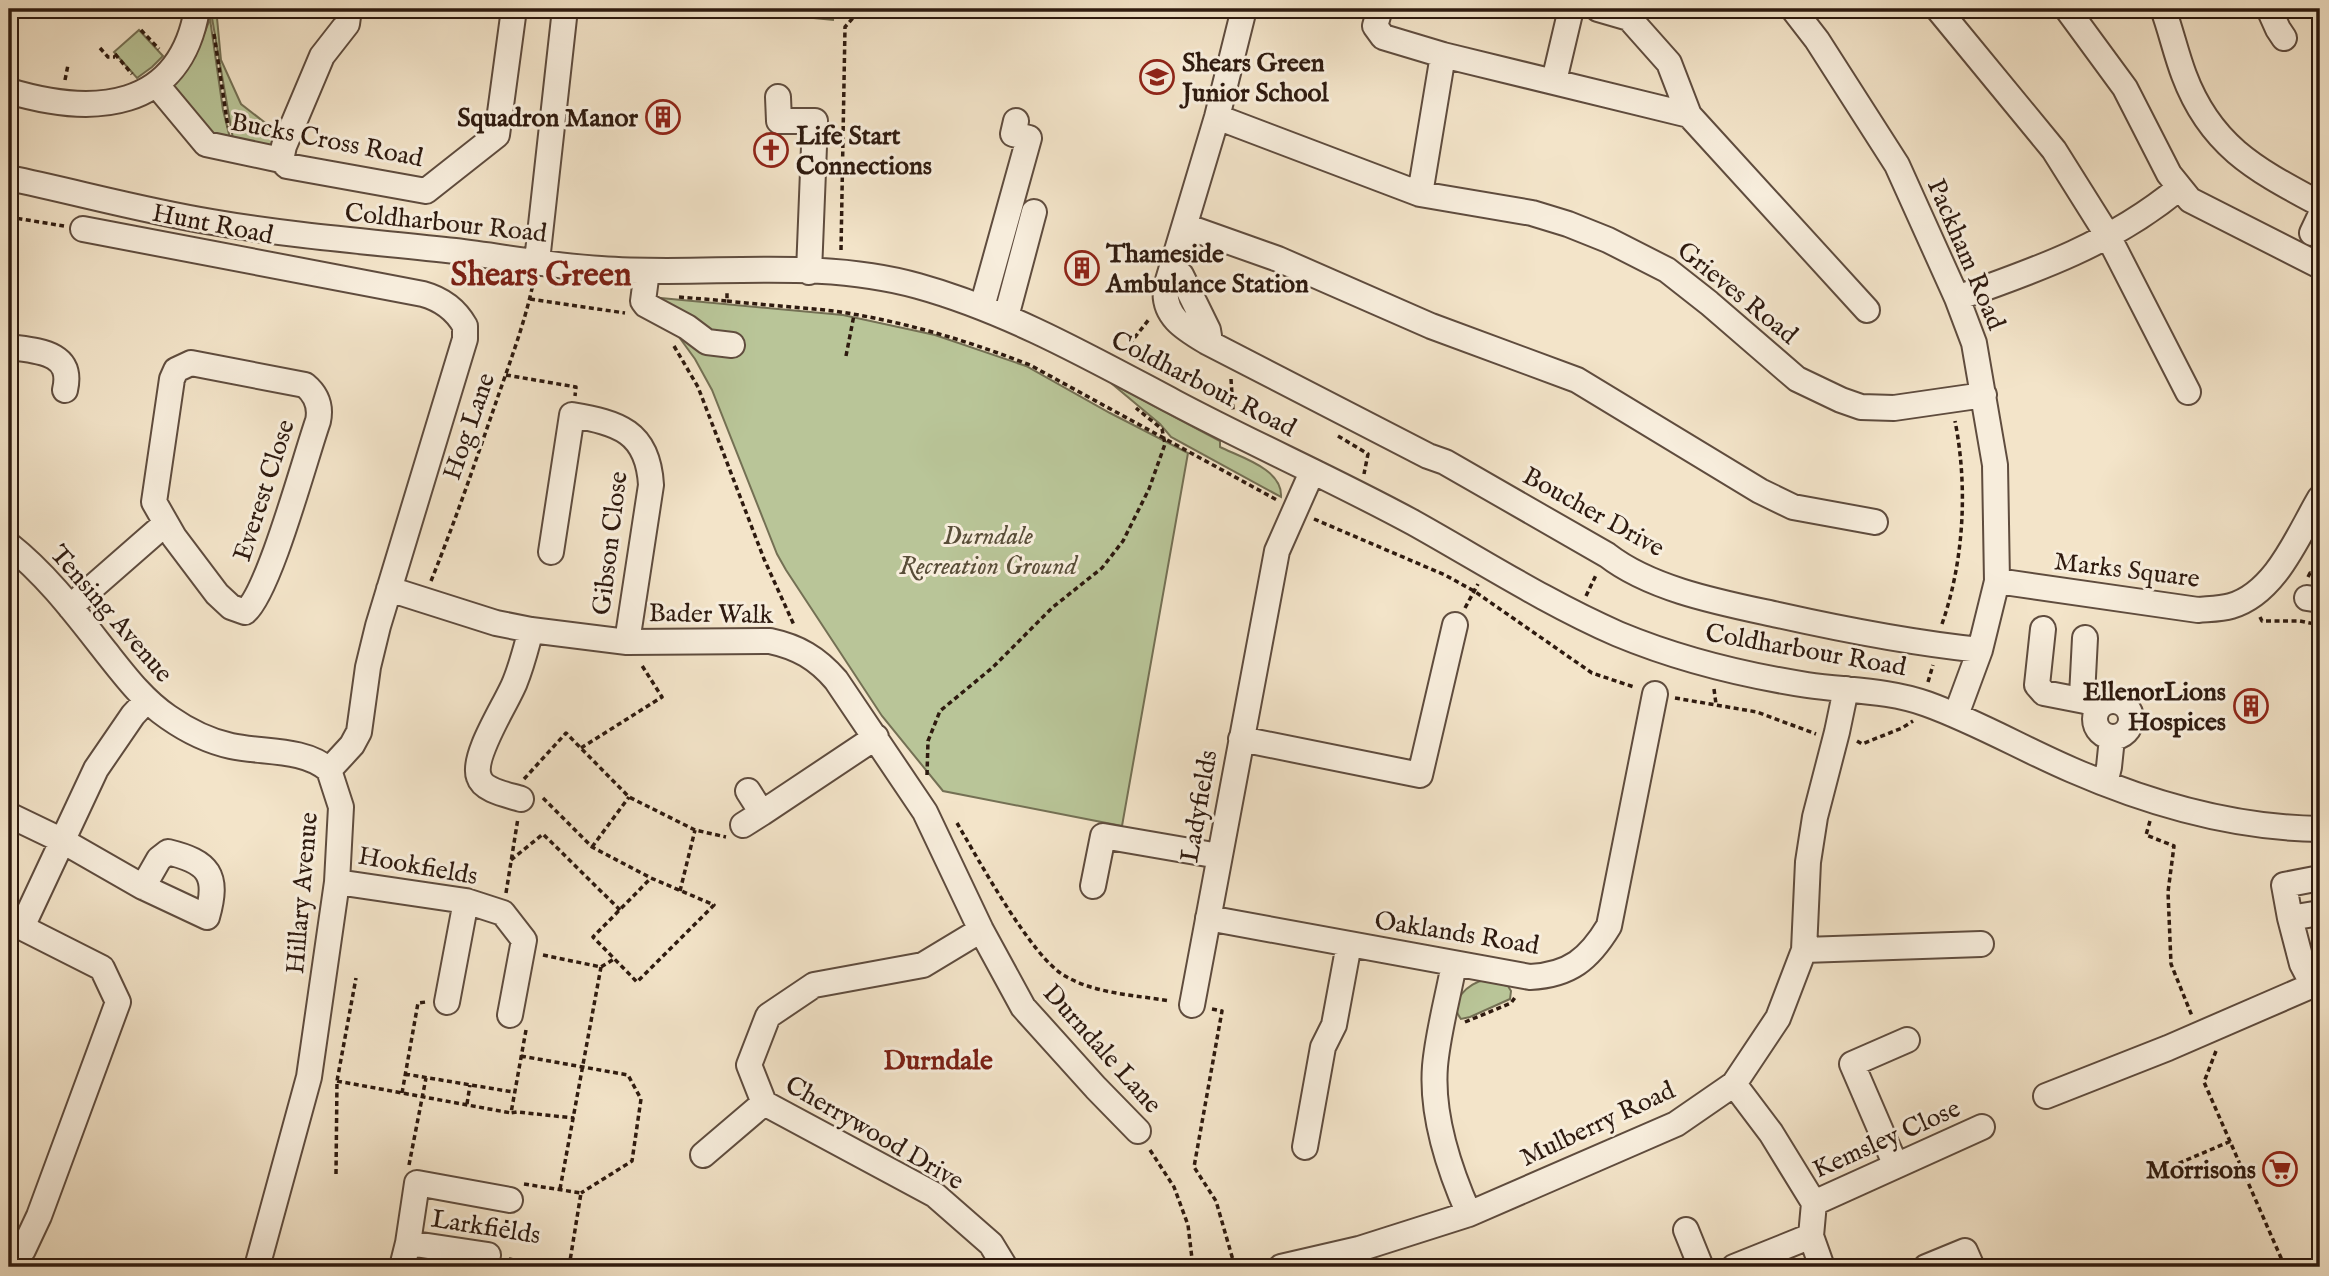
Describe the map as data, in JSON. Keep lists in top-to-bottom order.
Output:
{
  "streets": {
    "street": [
      "Bucks Cross Road",
      "Coldharbour Road",
      "Hunt Road",
      "Packham Road",
      "Grieves Road",
      "Everest Close",
      "Boucher Drive",
      "Gibson Close",
      "Marks Square",
      "Tensing Avenue",
      "Bader Walk",
      "Ladyfields",
      "Hookfields",
      "Hillary Avenue",
      "Oaklands Road",
      "Durndale Lane",
      "Mulberry Road",
      "Cherrywood Drive",
      "Kemsley Close",
      "Larkfields"
    ],
    "path": ["Hog Lane"]
  },
  "crossings": [
    ["Coldharbour Road", "Packham Road"],
    ["Coldharbour Road", "Hog Lane"],
    ["Coldharbour Road", "Ladyfields"],
    ["Coldharbour Road", "Mulberry Road"],
    ["Hunt Road", "Bader Walk"],
    ["Packham Road", "Grieves Road"],
    ["Packham Road", "Boucher Drive"],
    ["Packham Road", "Marks Square"],
    ["Hog Lane", "Bader Walk"],
    ["Gibson Close", "Bader Walk"],
    ["Tensing Avenue", "Hillary Avenue"],
    ["Bader Walk", "Durndale Lane"],
    ["Ladyfields", "Oaklands Road"],
    ["Ladyfields", "Durndale Lane"],
    ["Hookfields", "Hillary Avenue"],
    ["Durndale Lane", "Cherrywood Drive"],
    ["Mulberry Road", "Kemsley Close"]
  ],
  "districts": ["Shears Green", "Durndale"],
  "parks": ["Durndale Recreation Ground"],
  "places": {
    "school or university": ["Shears Green Junior School"],
    "building": ["Squadron Manor", "Thameside Ambulance Station", "EllenorLions Hospices"],
    "church": ["Life Start Connections"],
    "supermarket": ["Morrisons"]
  }
}
